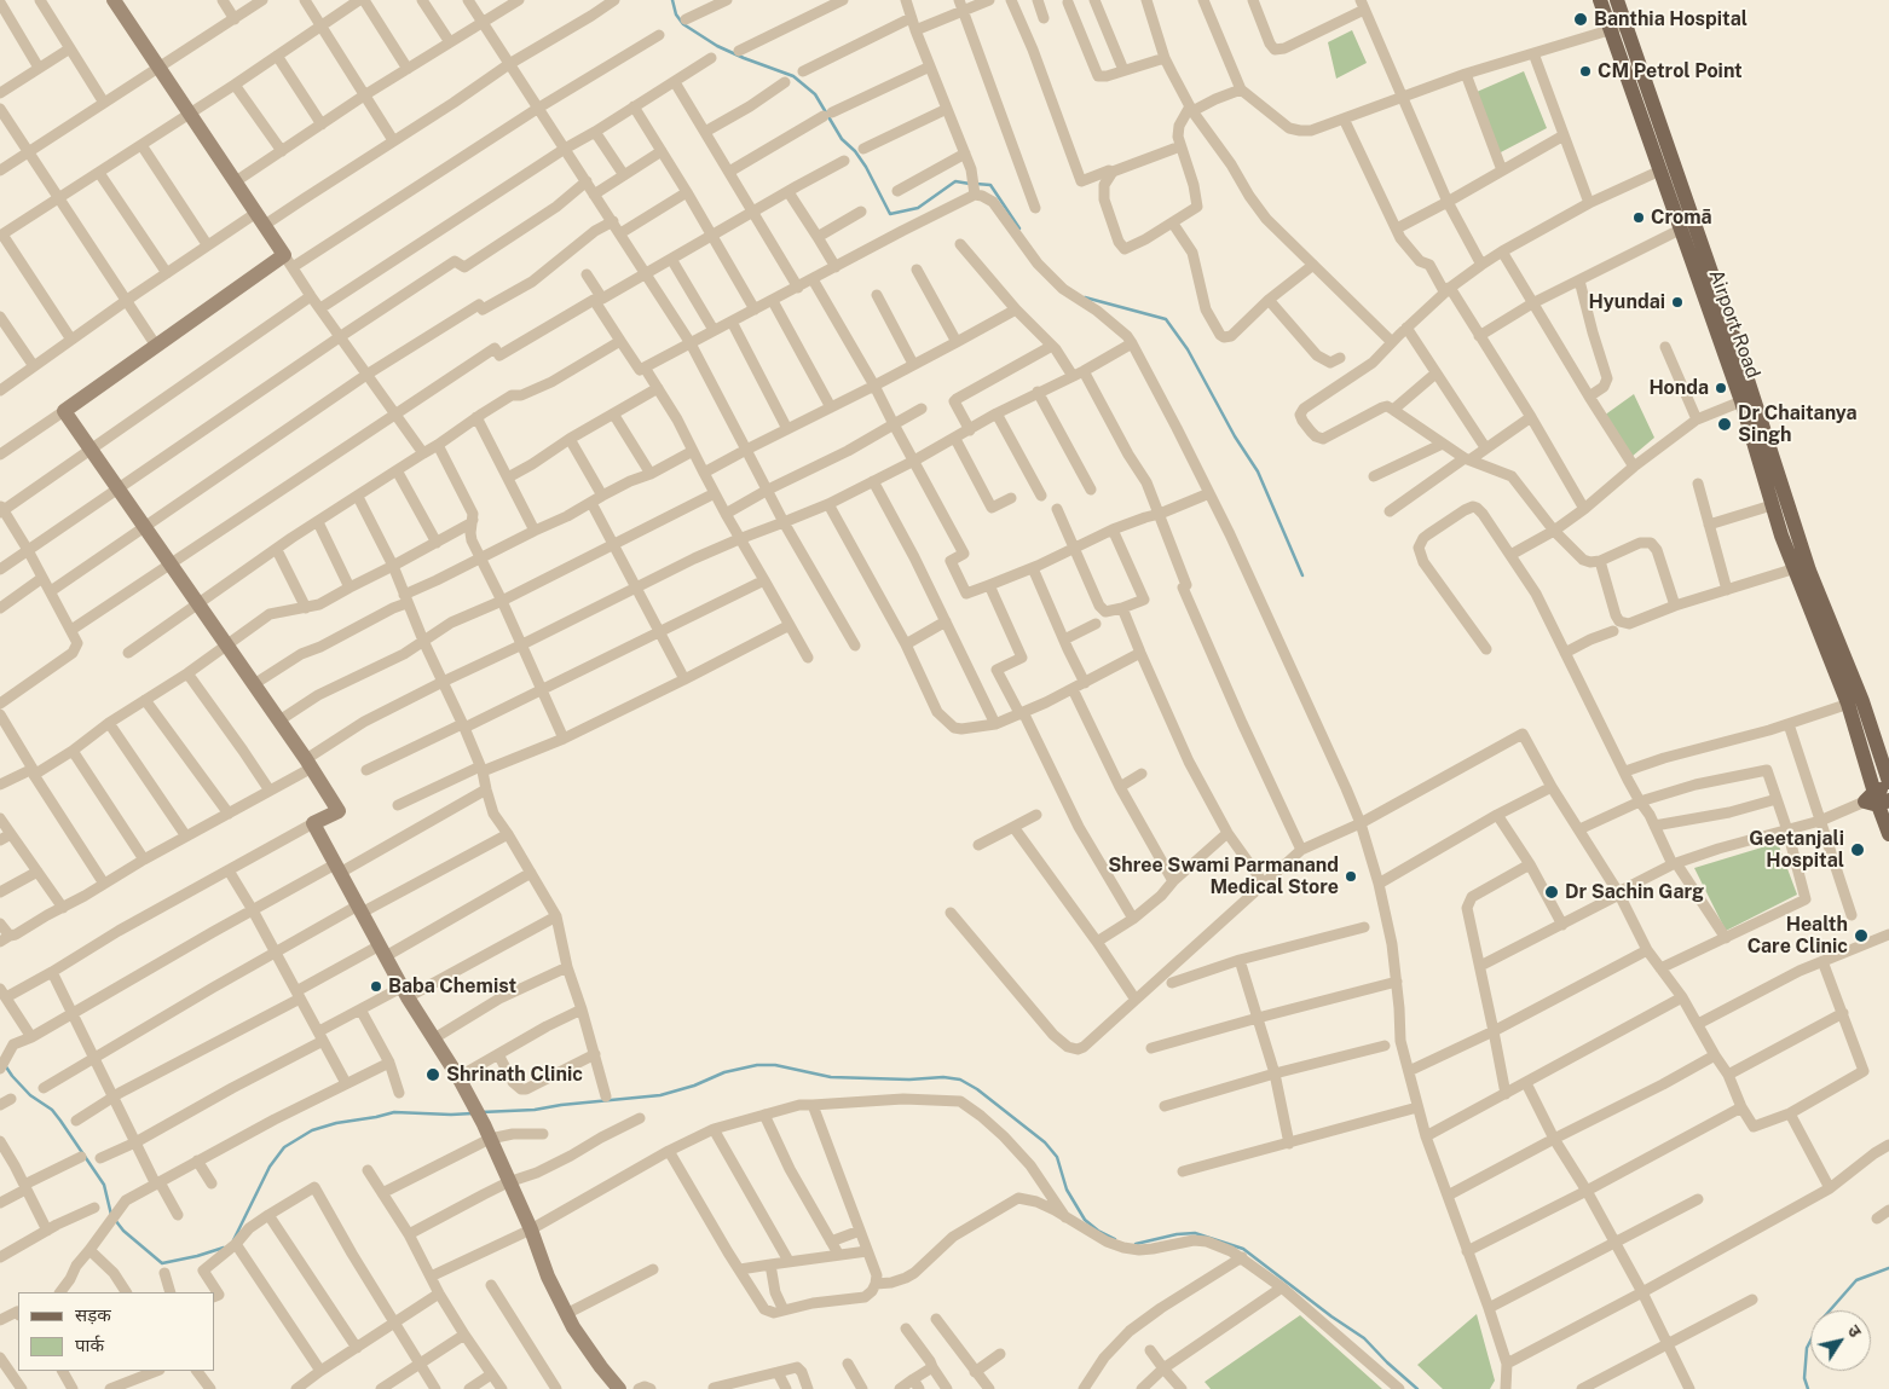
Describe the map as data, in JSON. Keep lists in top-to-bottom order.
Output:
{
  "streets": {
    "main road": ["Airport Road"]
  },
  "places": [
    "Banthia Hospital",
    "CM Petrol Point",
    "Cromā",
    "Hyundai",
    "Honda",
    "Dr Chaitanya Singh",
    "Geetanjali Hospital",
    "Shree Swami Parmanand Medical Store",
    "Dr Sachin Garg",
    "Health Care Clinic",
    "Baba Chemist",
    "Shrinath Clinic"
  ],
  "legend": ["सड़क", "पार्क"],
  "north": "top right"
}
